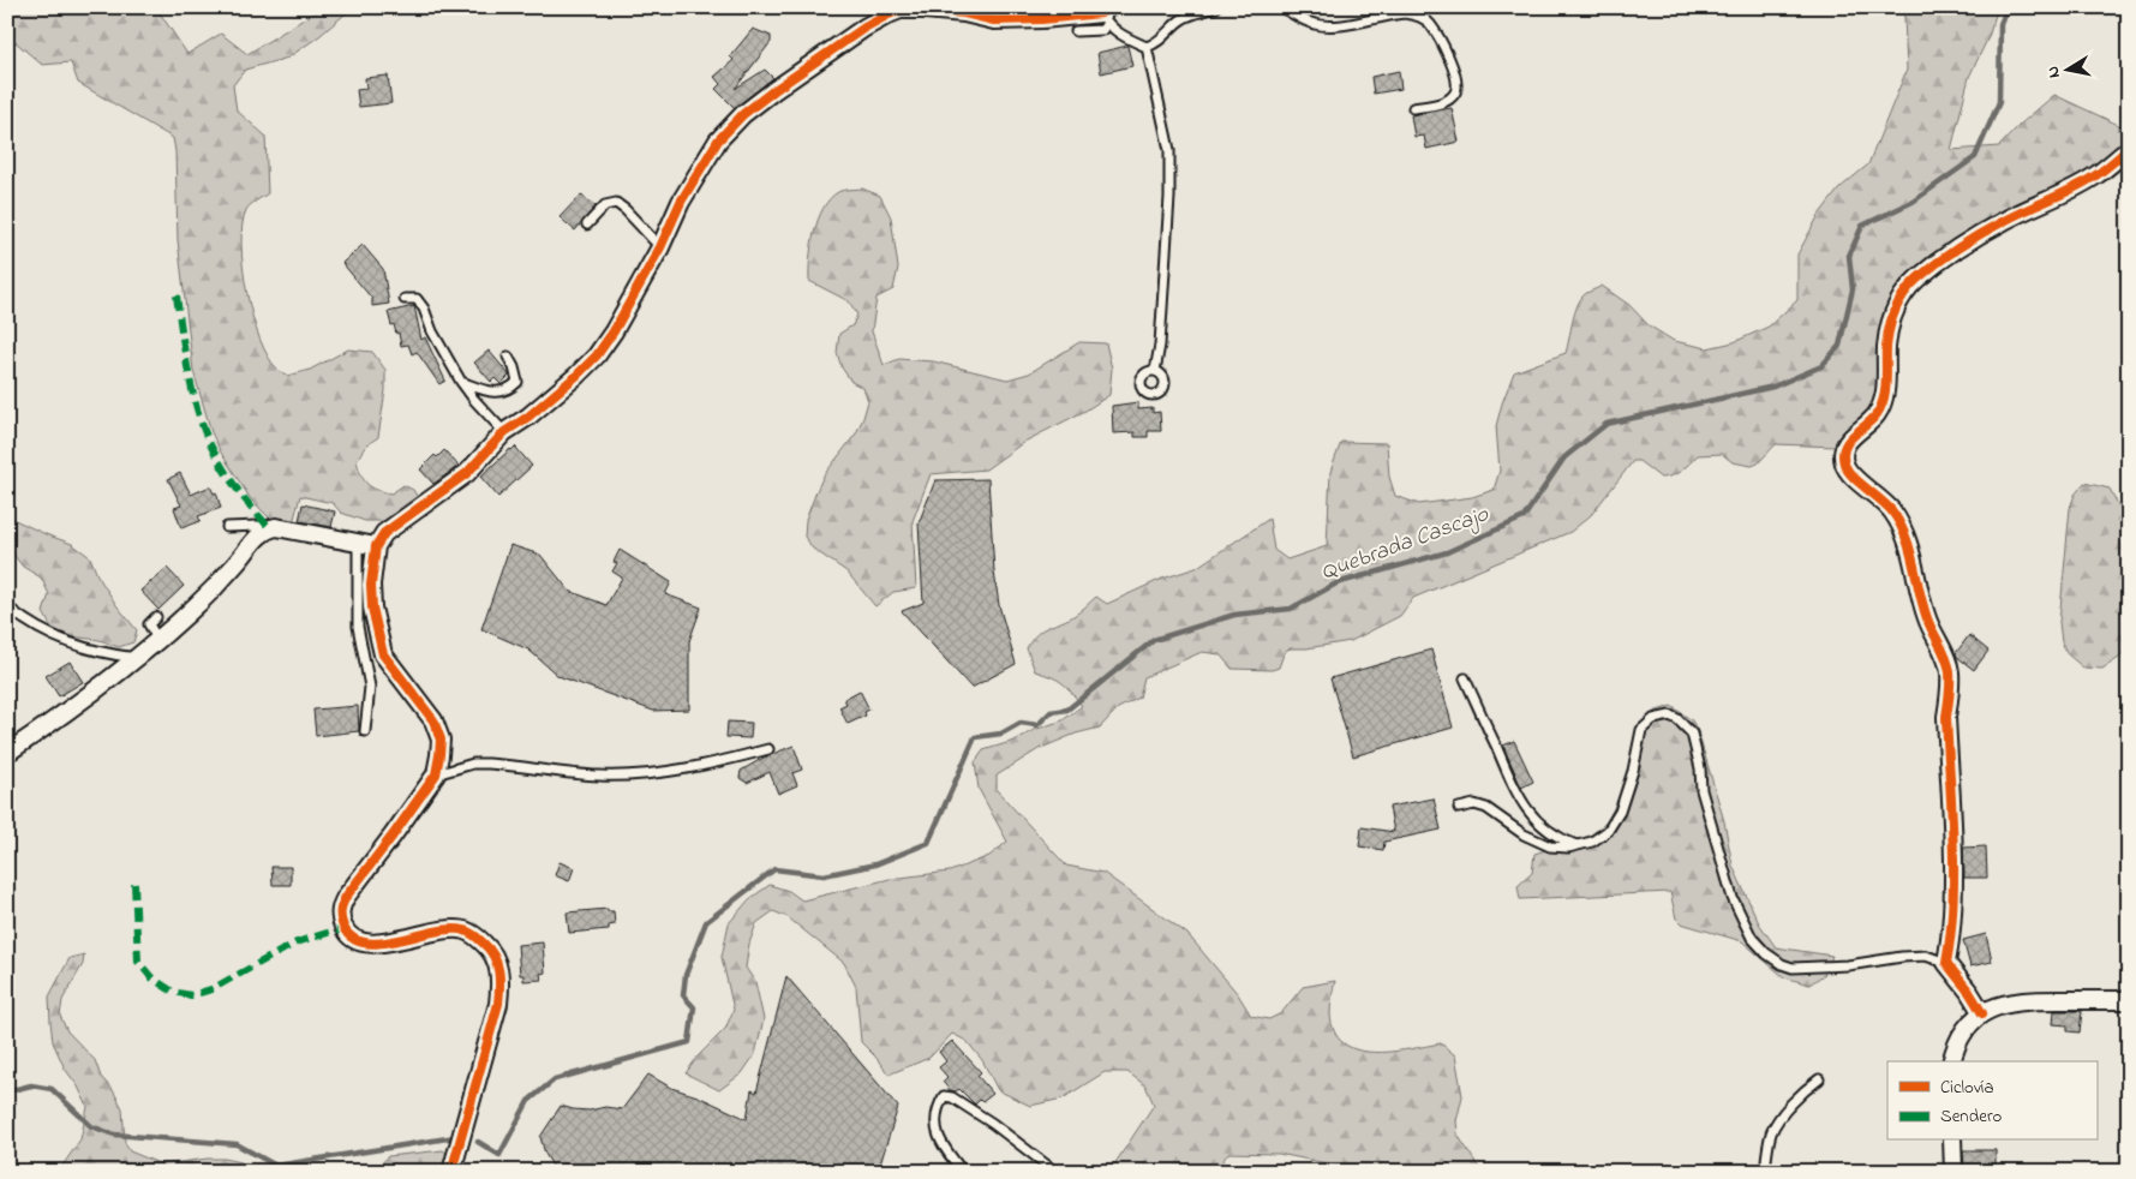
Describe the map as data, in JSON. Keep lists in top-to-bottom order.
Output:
{
  "water": ["Quebrada Cascajo"],
  "legend": ["Ciclovía", "Sendero"],
  "north": "left"
}
